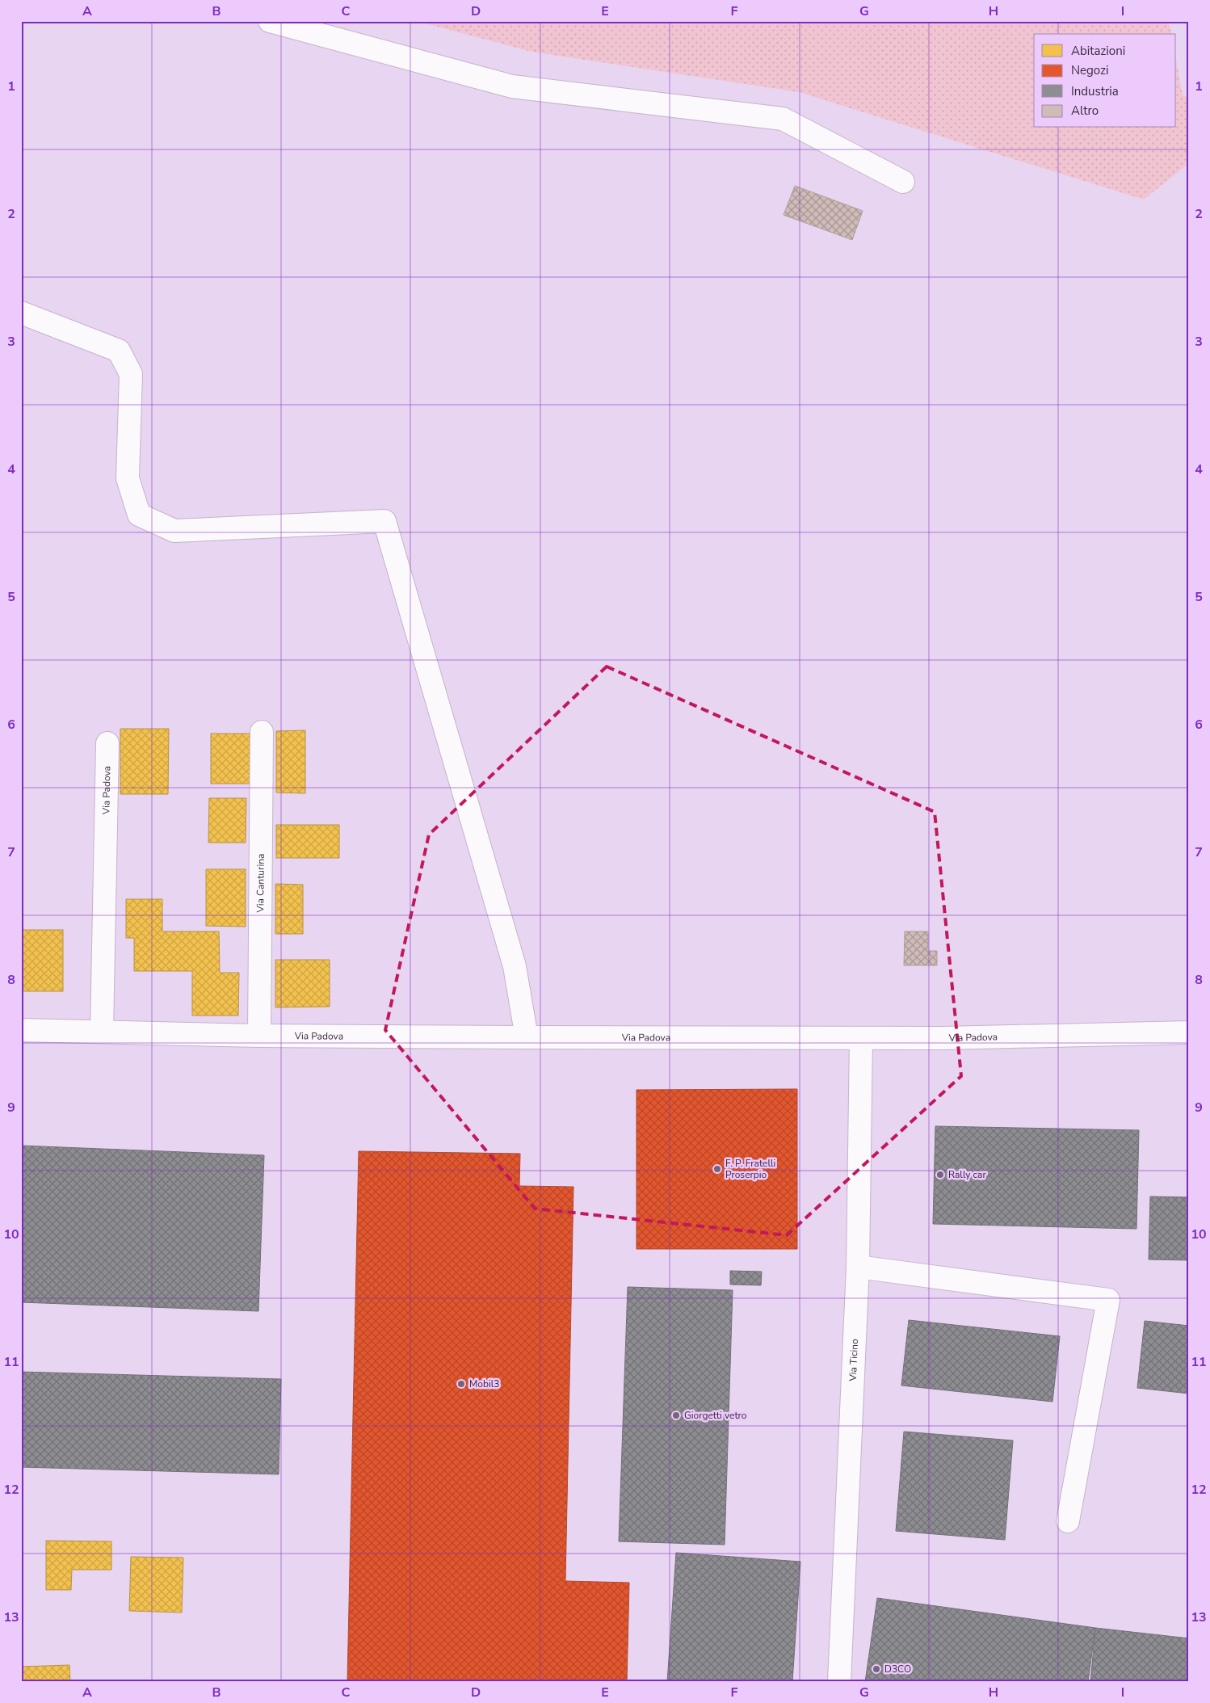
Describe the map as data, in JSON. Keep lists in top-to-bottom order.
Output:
{
  "streets": {
    "street": ["Via Padova", "Via Canturina", "Via Ticino"]
  },
  "crossings": [
    ["Via Padova", "Via Canturina"],
    ["Via Padova", "Via Ticino"]
  ],
  "places": [
    "F. P. Fratelli Proserpio",
    "Rally car",
    "Mobil3",
    "Giorgetti vetro",
    "D3CO"
  ],
  "legend": [
    "Abitazioni",
    "Negozi",
    "Industria",
    "Altro"
  ],
  "grid": {
    "columns": [
      "A",
      "B",
      "C",
      "D",
      "E",
      "F",
      "G",
      "H",
      "I"
    ],
    "rows": [
      "1",
      "2",
      "3",
      "4",
      "5",
      "6",
      "7",
      "8",
      "9",
      "10",
      "11",
      "12",
      "13"
    ]
  }
}
